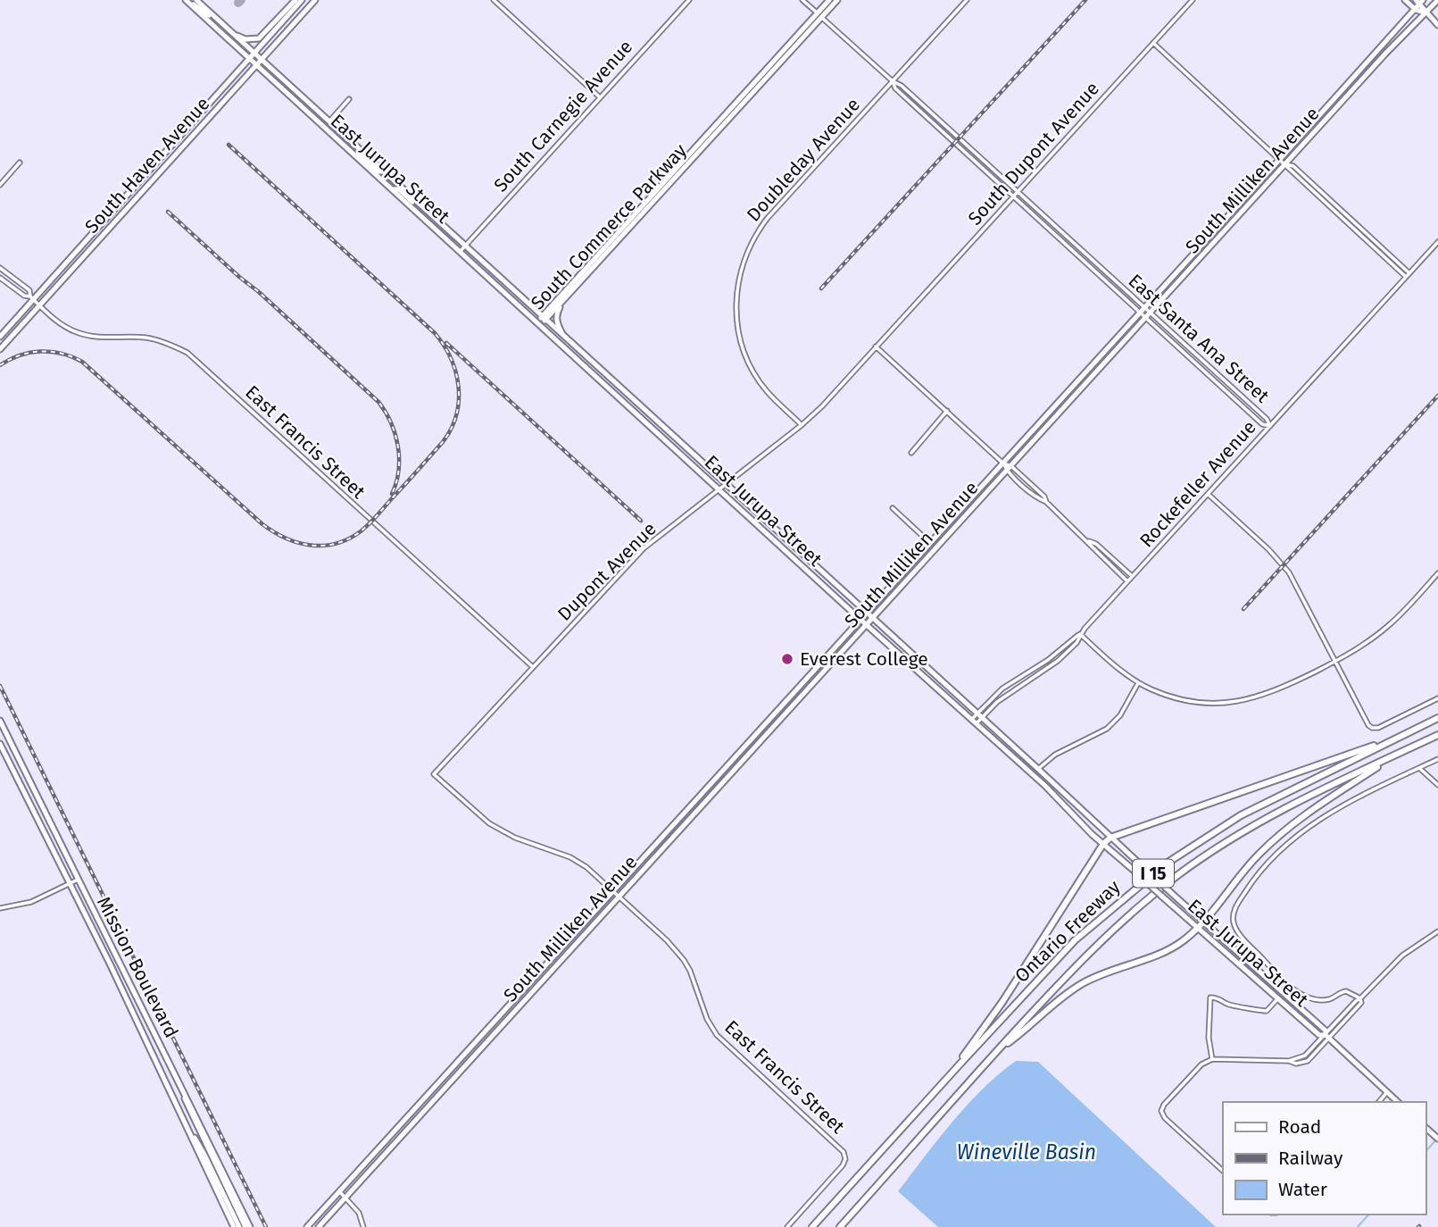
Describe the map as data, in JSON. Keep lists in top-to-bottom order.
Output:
{
  "streets": {
    "highway": ["I 15", "Ontario Freeway"],
    "main road": [
      "South Haven Avenue",
      "East Jurupa Street",
      "South Milliken Avenue",
      "South Commerce Parkway",
      "Mission Boulevard"
    ],
    "street": [
      "South Carnegie Avenue",
      "South Dupont Avenue",
      "Doubleday Avenue",
      "East Santa Ana Street",
      "East Francis Street",
      "Rockefeller Avenue",
      "Dupont Avenue"
    ]
  },
  "crossings": [
    ["South Carnegie Avenue", "East Jurupa Street"],
    ["South Dupont Avenue", "East Santa Ana Street"],
    ["South Dupont Avenue", "Dupont Avenue"],
    ["Doubleday Avenue", "East Santa Ana Street"],
    ["Doubleday Avenue", "Dupont Avenue"],
    ["South Haven Avenue", "East Jurupa Street"],
    ["South Haven Avenue", "East Francis Street"],
    ["East Jurupa Street", "South Milliken Avenue"],
    ["East Jurupa Street", "South Commerce Parkway"],
    ["East Jurupa Street", "Rockefeller Avenue"],
    ["East Jurupa Street", "Dupont Avenue"],
    ["South Milliken Avenue", "East Santa Ana Street"],
    ["South Milliken Avenue", "East Francis Street"],
    ["South Commerce Parkway", "East Santa Ana Street"],
    ["East Santa Ana Street", "Rockefeller Avenue"],
    ["East Francis Street", "Dupont Avenue"]
  ],
  "water": ["Wineville Basin"],
  "places": ["Everest College"],
  "legend": ["Road", "Railway", "Water"]
}
